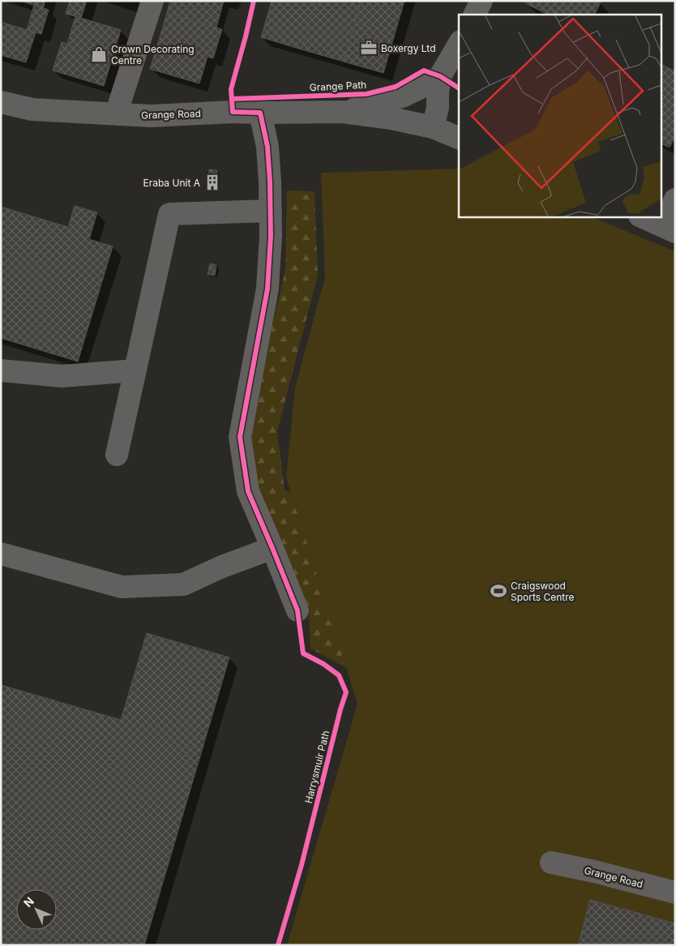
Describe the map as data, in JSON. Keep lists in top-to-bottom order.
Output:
{
  "streets": {
    "street": ["Grange Road"],
    "cycle path": ["Grange Path", "Harrysmuir Path"]
  },
  "places": {
    "office": ["Boxergy Ltd"],
    "shop": ["Crown Decorating Centre"],
    "building": ["Eraba Unit A"],
    "sports": ["Craigswood Sports Centre"]
  },
  "north": "top left"
}
